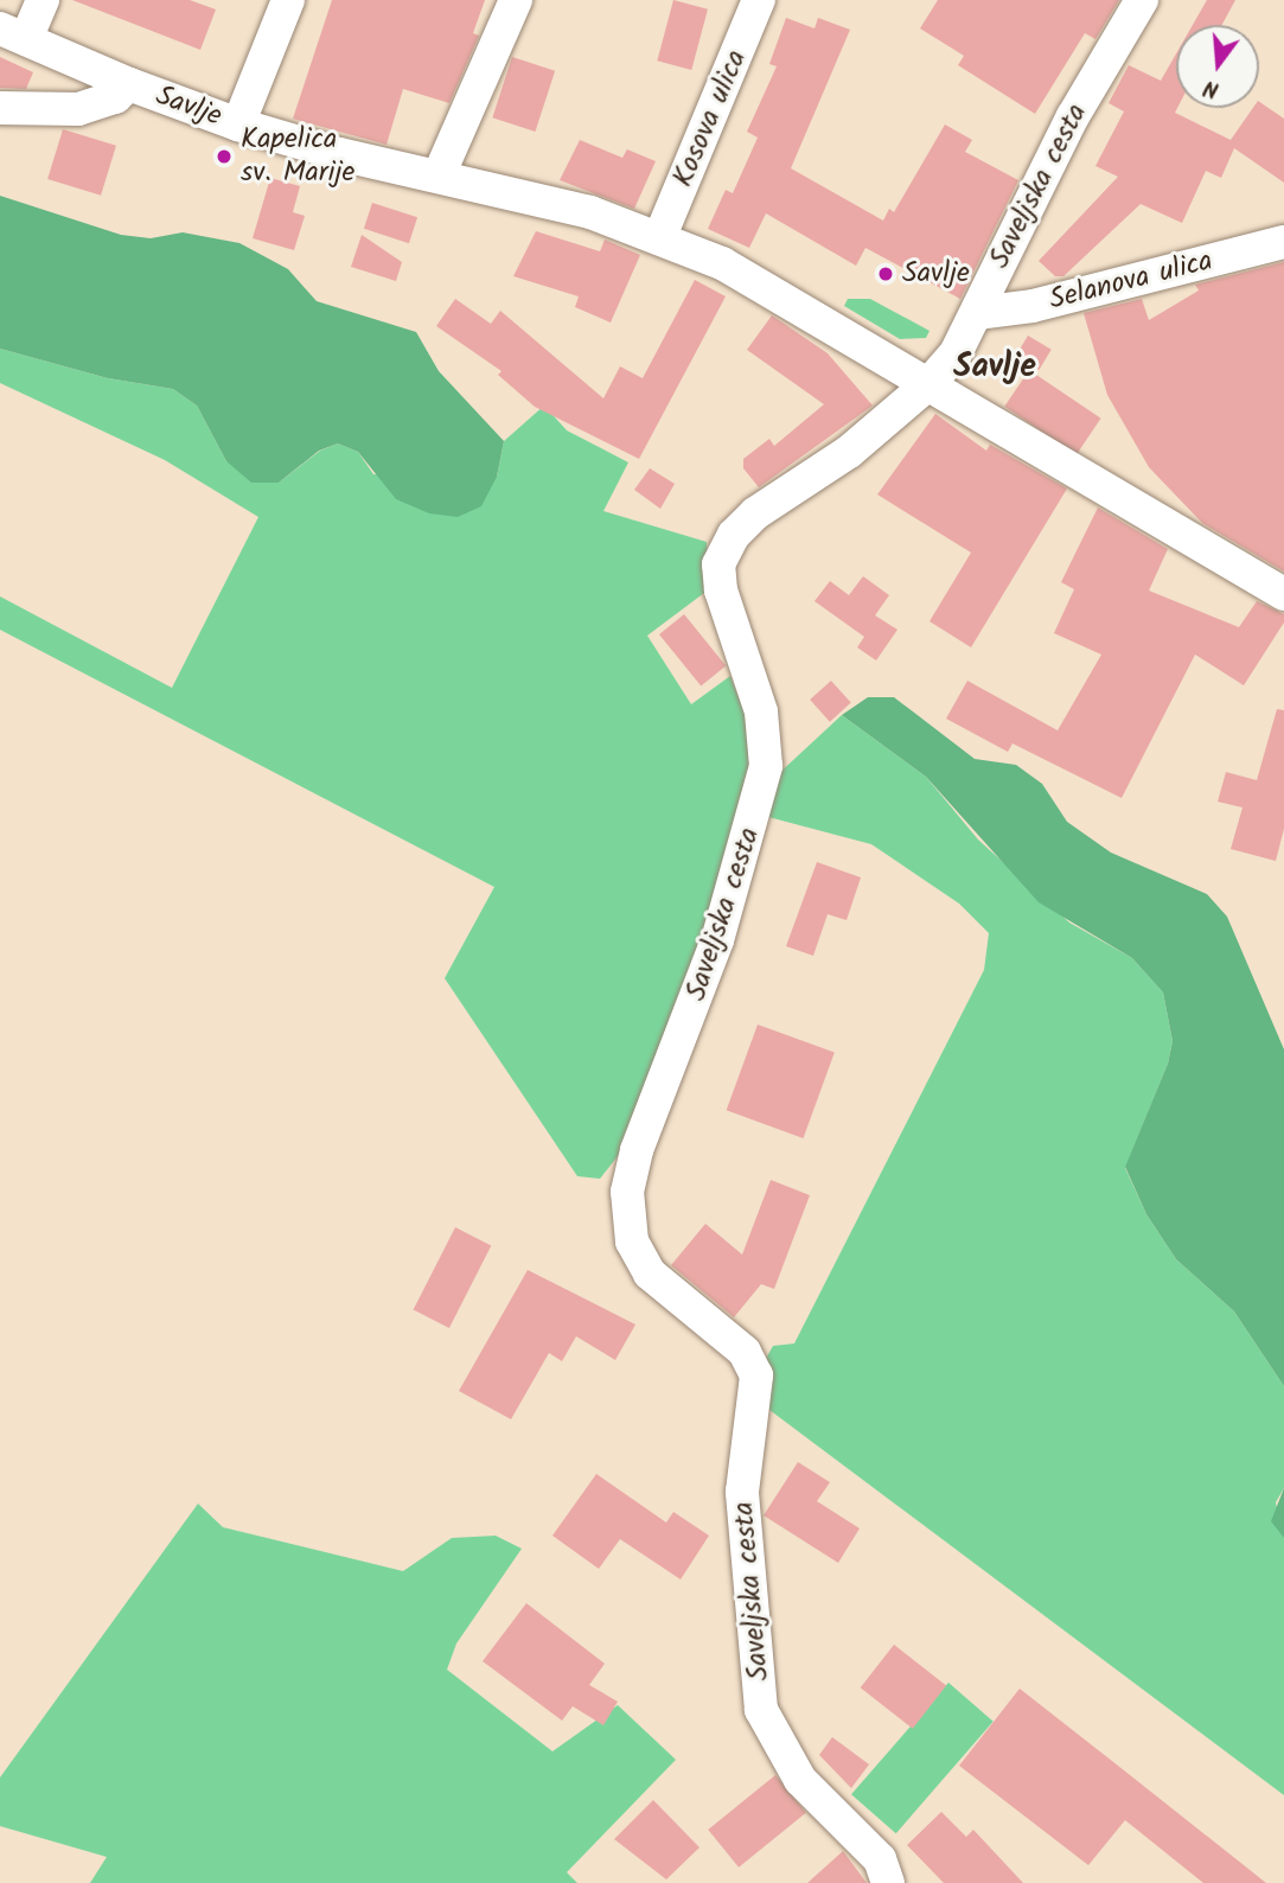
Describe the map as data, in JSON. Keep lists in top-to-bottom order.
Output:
{
  "streets": {
    "street": [
      "Savlje",
      "Kosova ulica",
      "Saveljska cesta",
      "Selanova ulica"
    ]
  },
  "crossings": [
    ["Savlje", "Kosova ulica"],
    ["Savlje", "Saveljska cesta"],
    ["Saveljska cesta", "Selanova ulica"]
  ],
  "districts": ["Savlje"],
  "places": ["Kapelica sv. Marije", "Savlje"],
  "north": "bottom"
}
